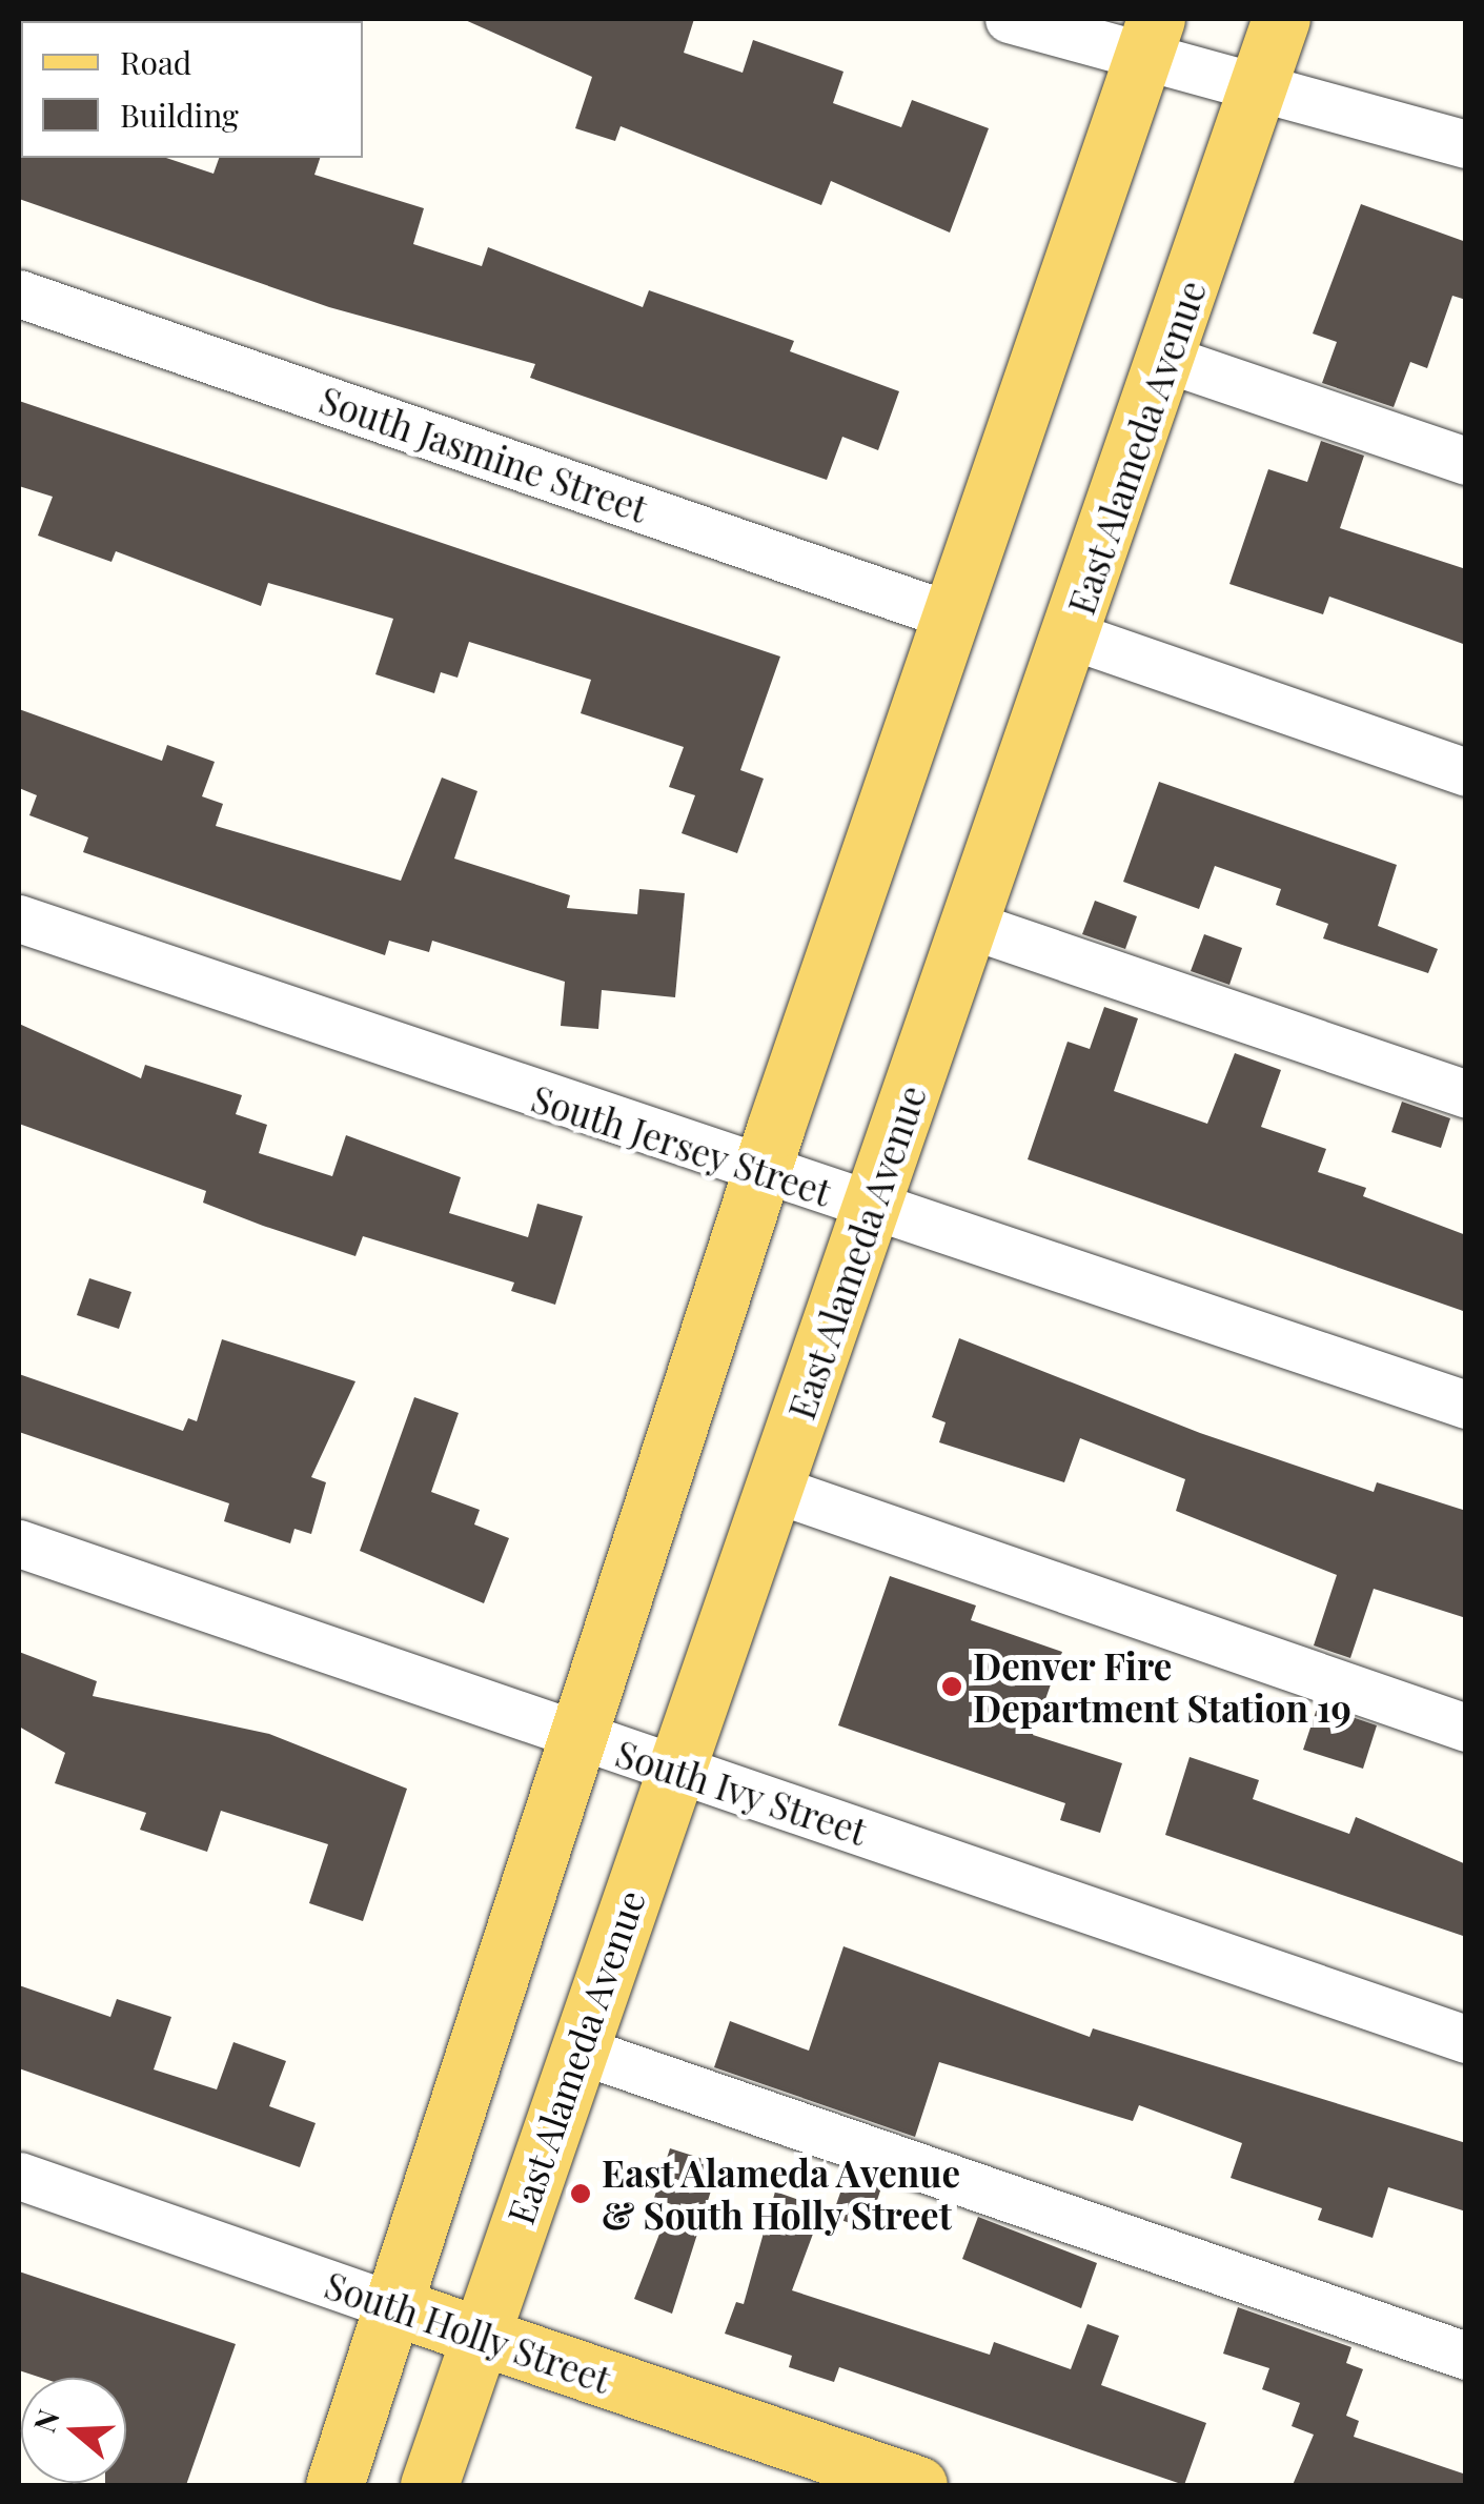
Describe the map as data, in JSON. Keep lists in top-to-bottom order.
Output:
{
  "streets": {
    "main road": ["East Alameda Avenue", "South Holly Street"],
    "street": ["South Jasmine Street", "South Jersey Street", "South Ivy Street"]
  },
  "crossings": [
    ["East Alameda Avenue", "South Jersey Street"],
    ["East Alameda Avenue", "South Ivy Street"],
    ["East Alameda Avenue", "South Holly Street"]
  ],
  "places": ["Denver Fire Department Station 19", "East Alameda Avenue & South Holly Street"],
  "legend": ["Road", "Building"],
  "north": "left"
}
